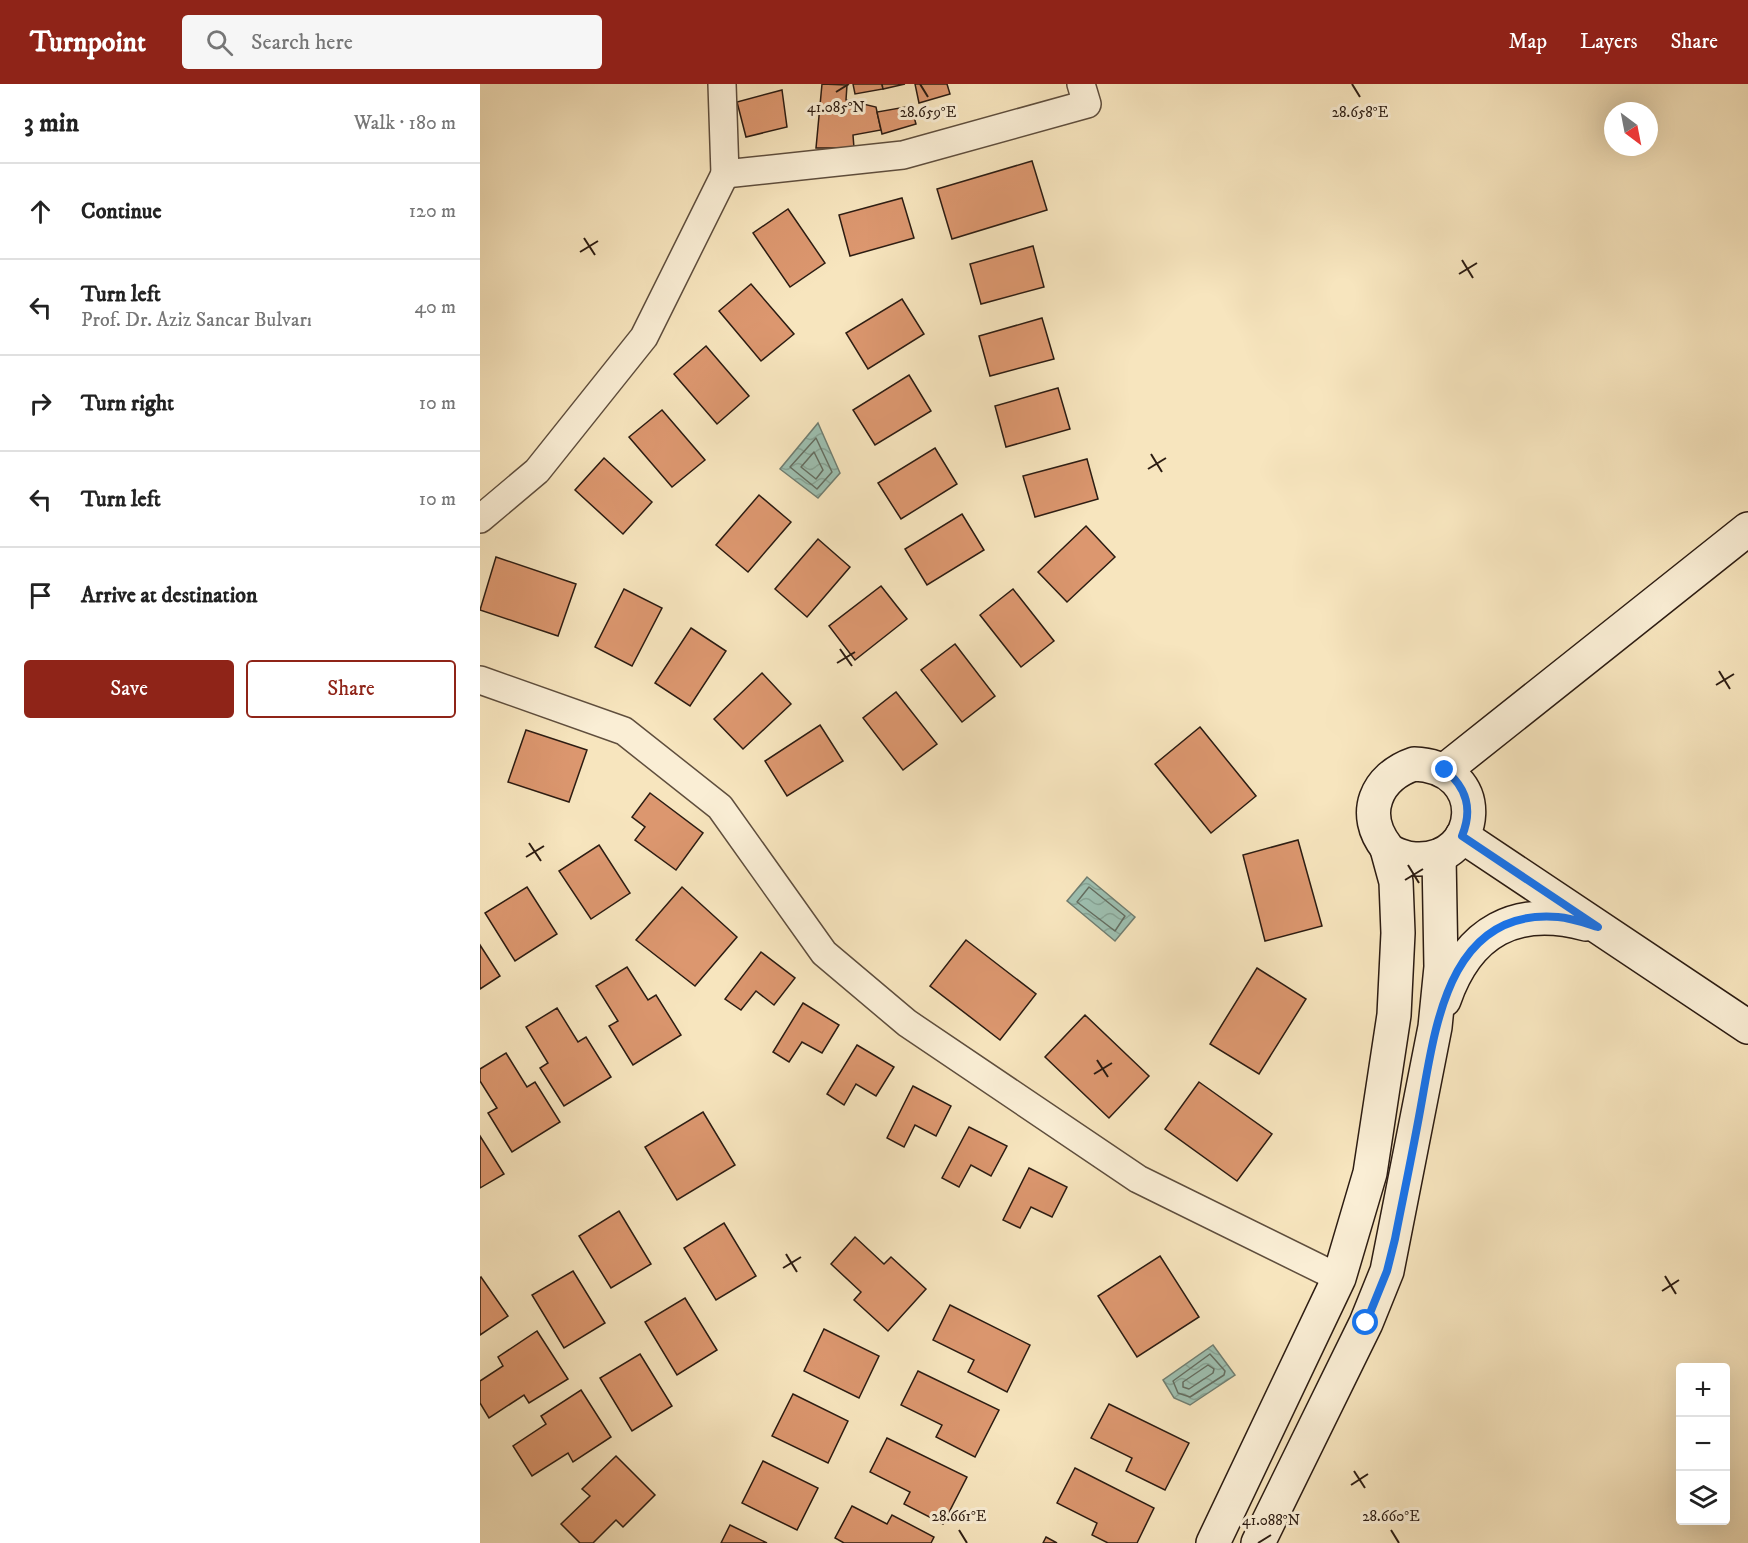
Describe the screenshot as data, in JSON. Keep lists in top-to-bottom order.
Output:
{
  "north": "bottom right",
  "page": {
    "header": "Turnpoint",
    "search": "Search here",
    "nav": ["Map", "Layers", "Share"],
    "heading": ["3 min", "Walk · 180 m"],
    "list": [
      ["Continue", "120 m"],
      ["Turn left", "Prof. Dr. Aziz Sancar Bulvarı", "40 m"],
      ["Turn right", "10 m"],
      ["Turn left", "10 m"],
      "Arrive at destination"
    ],
    "buttons": ["Save", "Share"],
    "map_buttons": ["+", "−"]
  },
  "coordinates": [
    "41.085°N",
    "28.659°E",
    "28.658°E",
    "28.661°E",
    "28.660°E",
    "41.088°N"
  ]
}
